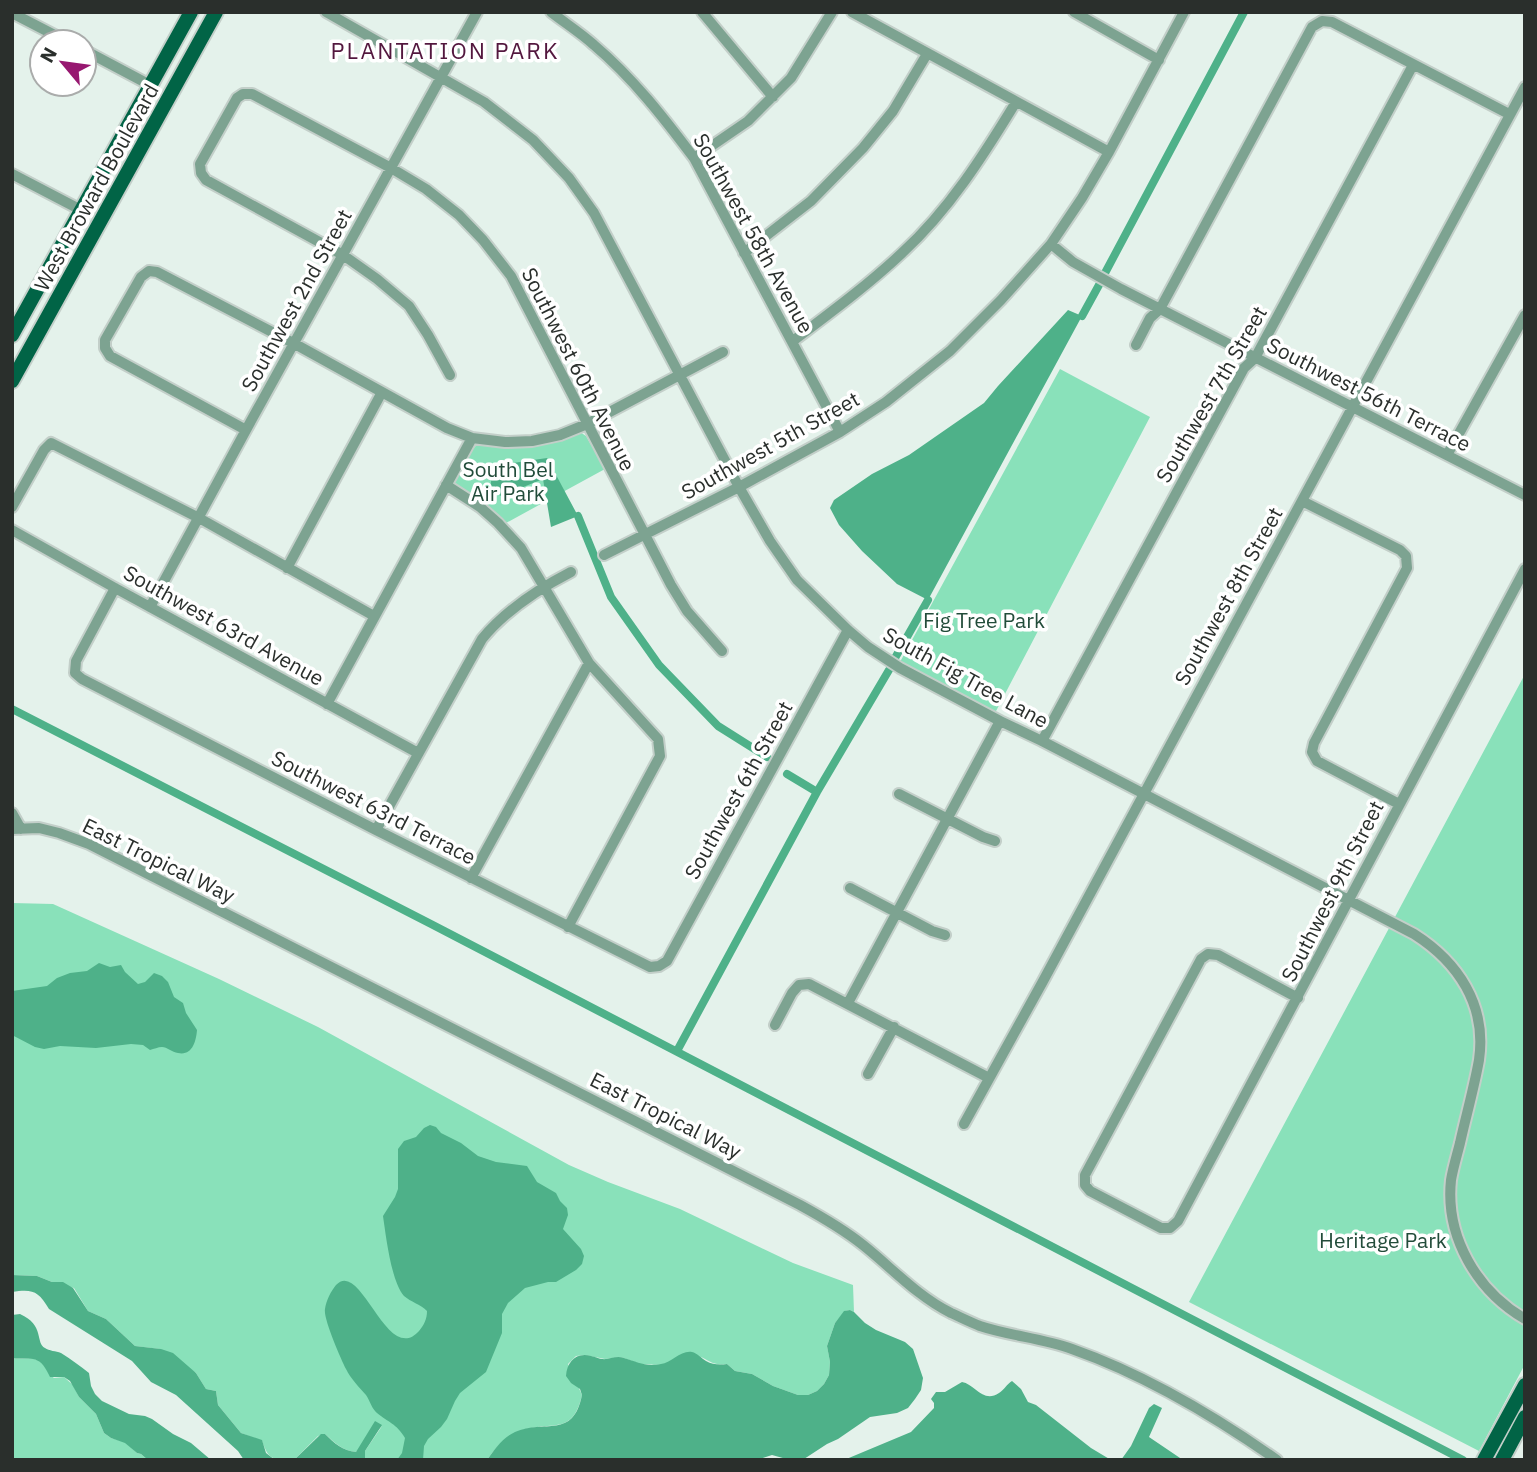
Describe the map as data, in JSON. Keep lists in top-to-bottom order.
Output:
{
  "streets": {
    "main road": ["West Broward Boulevard"],
    "street": [
      "Southwest 58th Avenue",
      "Southwest 2nd Street",
      "Southwest 60th Avenue",
      "Southwest 7th Street",
      "Southwest 56th Terrace",
      "Southwest 5th Street",
      "Southwest 8th Street",
      "Southwest 63rd Avenue",
      "South Fig Tree Lane",
      "Southwest 6th Street",
      "Southwest 63rd Terrace",
      "East Tropical Way",
      "Southwest 9th Street"
    ]
  },
  "crossings": [
    ["Southwest 58th Avenue", "Southwest 5th Street"],
    ["Southwest 2nd Street", "Southwest 60th Avenue"],
    ["Southwest 2nd Street", "Southwest 63rd Avenue"],
    ["Southwest 2nd Street", "South Fig Tree Lane"],
    ["Southwest 60th Avenue", "Southwest 5th Street"],
    ["Southwest 7th Street", "Southwest 56th Terrace"],
    ["Southwest 7th Street", "South Fig Tree Lane"],
    ["Southwest 56th Terrace", "Southwest 5th Street"],
    ["Southwest 56th Terrace", "Southwest 8th Street"],
    ["Southwest 5th Street", "South Fig Tree Lane"],
    ["Southwest 8th Street", "South Fig Tree Lane"],
    ["Southwest 63rd Avenue", "Southwest 63rd Terrace"],
    ["South Fig Tree Lane", "Southwest 6th Street"],
    ["South Fig Tree Lane", "Southwest 9th Street"],
    ["Southwest 6th Street", "Southwest 63rd Terrace"]
  ],
  "districts": ["PLANTATION PARK"],
  "parks": ["South Bel Air Park", "Fig Tree Park", "Heritage Park"],
  "north": "top left"
}
